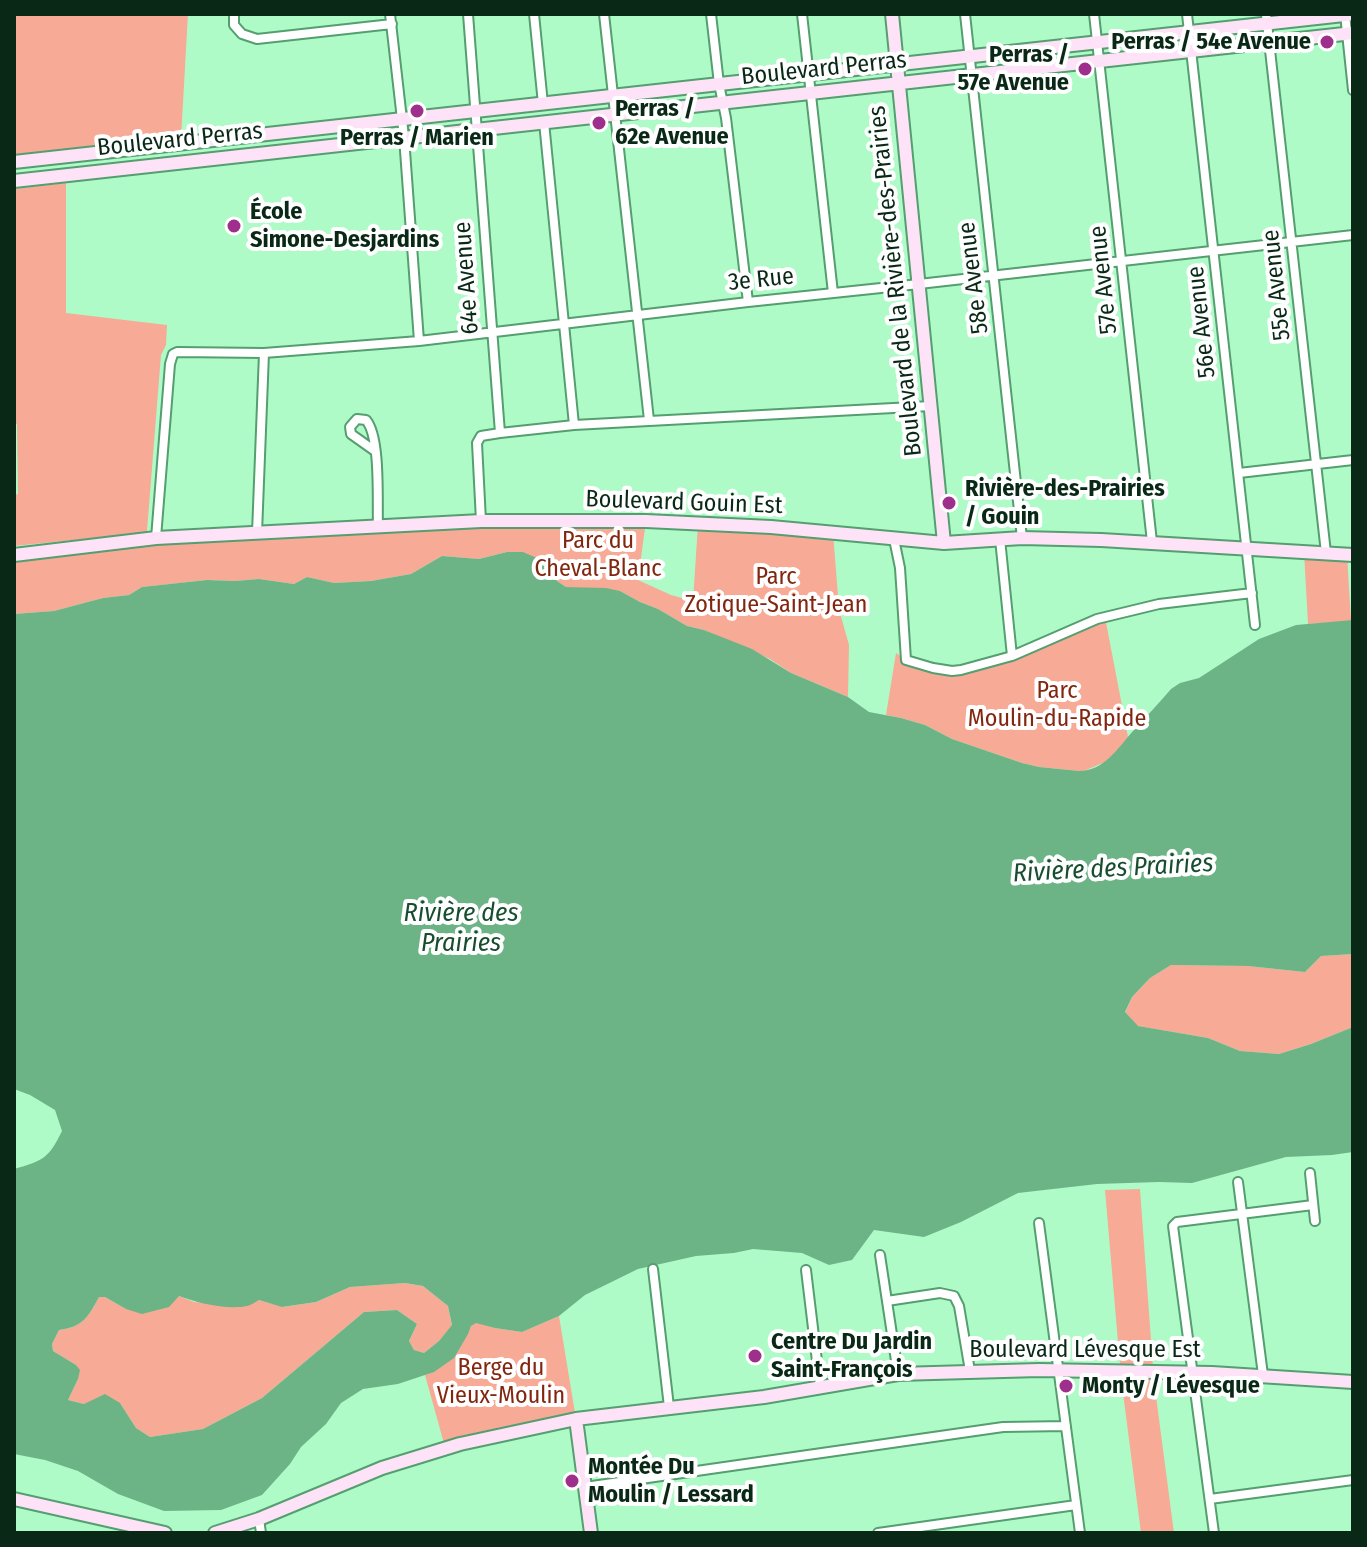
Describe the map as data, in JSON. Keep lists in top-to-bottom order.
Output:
{
  "streets": {
    "street": [
      "Boulevard Perras",
      "64e Avenue",
      "58e Avenue",
      "3e Rue",
      "57e Avenue",
      "Boulevard de la Rivière-des-Prairies",
      "55e Avenue",
      "56e Avenue",
      "Boulevard Gouin Est",
      "Boulevard Lévesque Est"
    ]
  },
  "crossings": [
    ["Boulevard Perras", "64e Avenue"],
    ["Boulevard Perras", "58e Avenue"],
    ["Boulevard Perras", "57e Avenue"],
    ["Boulevard Perras", "Boulevard de la Rivière-des-Prairies"],
    ["Boulevard Perras", "55e Avenue"],
    ["Boulevard Perras", "56e Avenue"],
    ["64e Avenue", "3e Rue"],
    ["58e Avenue", "3e Rue"],
    ["58e Avenue", "Boulevard Gouin Est"],
    ["3e Rue", "57e Avenue"],
    ["3e Rue", "Boulevard de la Rivière-des-Prairies"],
    ["3e Rue", "55e Avenue"],
    ["3e Rue", "56e Avenue"],
    ["3e Rue", "Boulevard Gouin Est"],
    ["57e Avenue", "Boulevard Gouin Est"],
    ["Boulevard de la Rivière-des-Prairies", "Boulevard Gouin Est"],
    ["55e Avenue", "Boulevard Gouin Est"],
    ["56e Avenue", "Boulevard Gouin Est"]
  ],
  "water": ["Rivière des Prairies"],
  "parks": [
    "Parc du Cheval-Blanc",
    "Parc Zotique-Saint-Jean",
    "Parc Moulin-du-Rapide",
    "Berge du Vieux-Moulin"
  ],
  "places": [
    "Perras / 54e Avenue",
    "Perras / 57e Avenue",
    "Perras / Marien",
    "Perras / 62e Avenue",
    "École Simone-Desjardins",
    "Rivière-des-Prairies / Gouin",
    "Centre Du Jardin Saint-François",
    "Monty / Lévesque",
    "Montée Du Moulin / Lessard"
  ]
}
